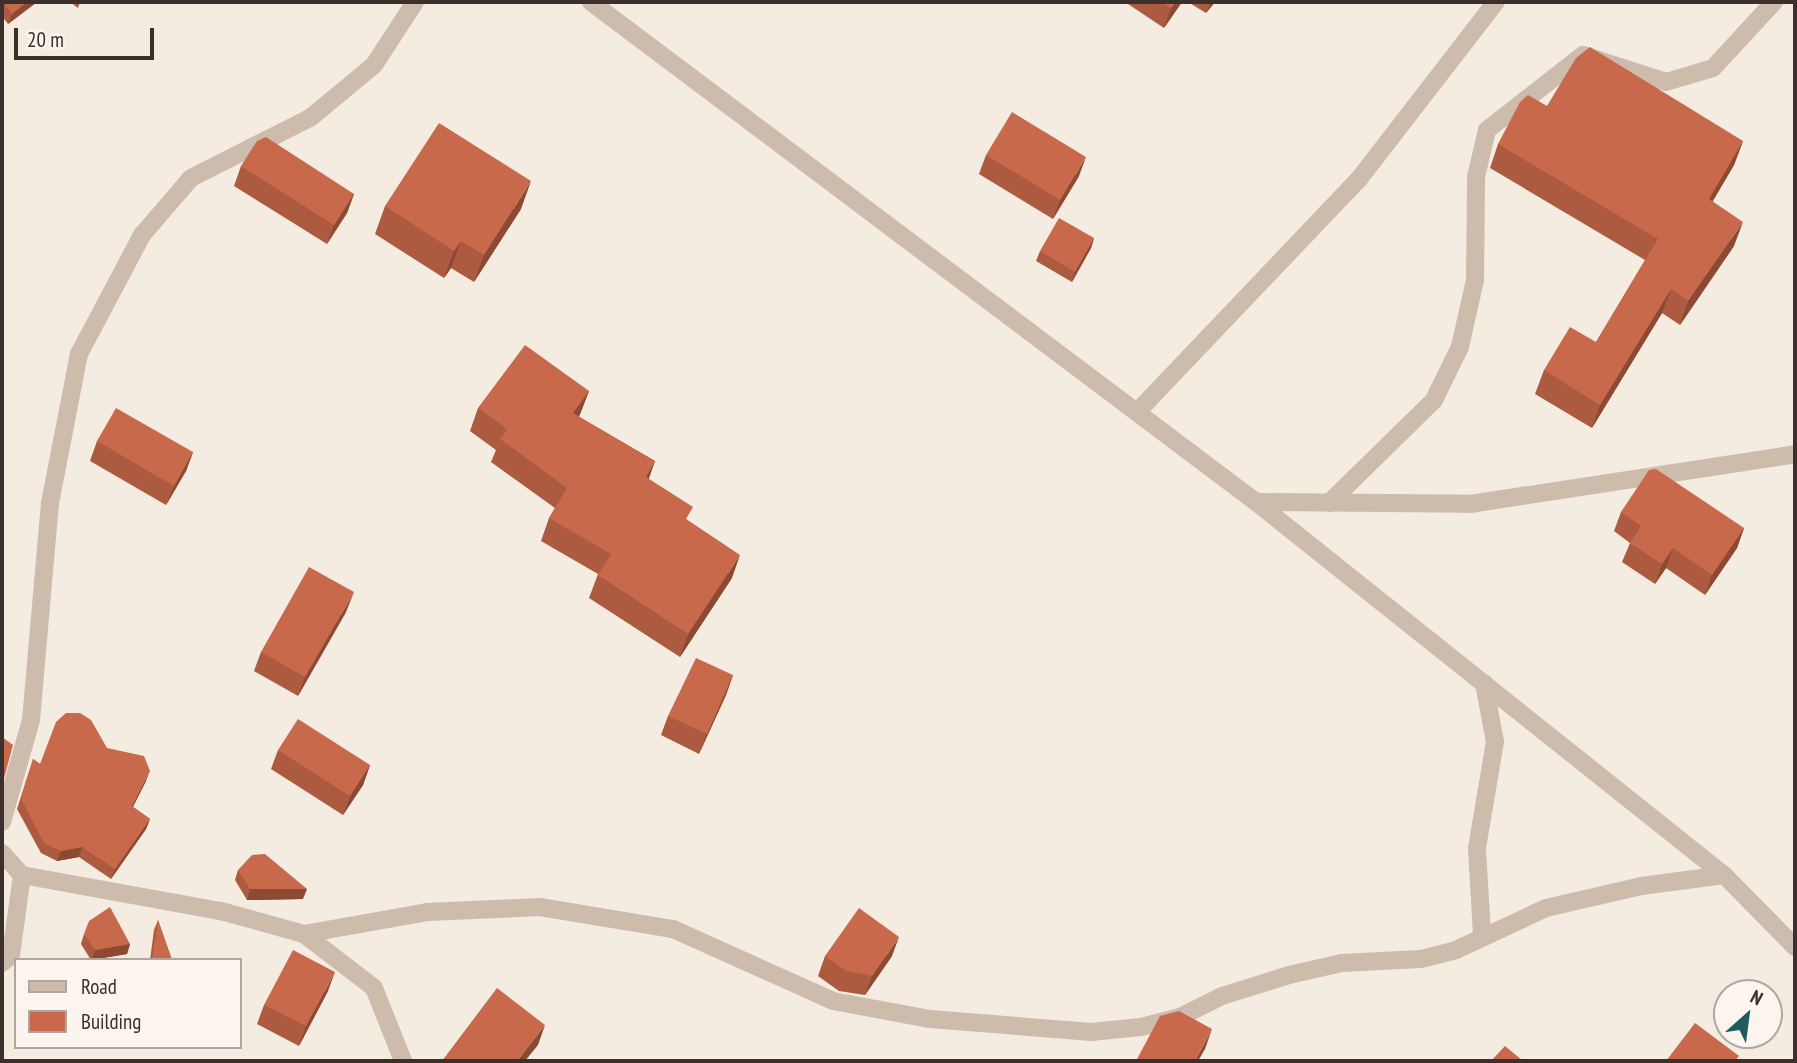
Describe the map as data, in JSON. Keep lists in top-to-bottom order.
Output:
{
  "legend": ["Road", "Building"],
  "scale_bar": "20 m",
  "north": "top right"
}
